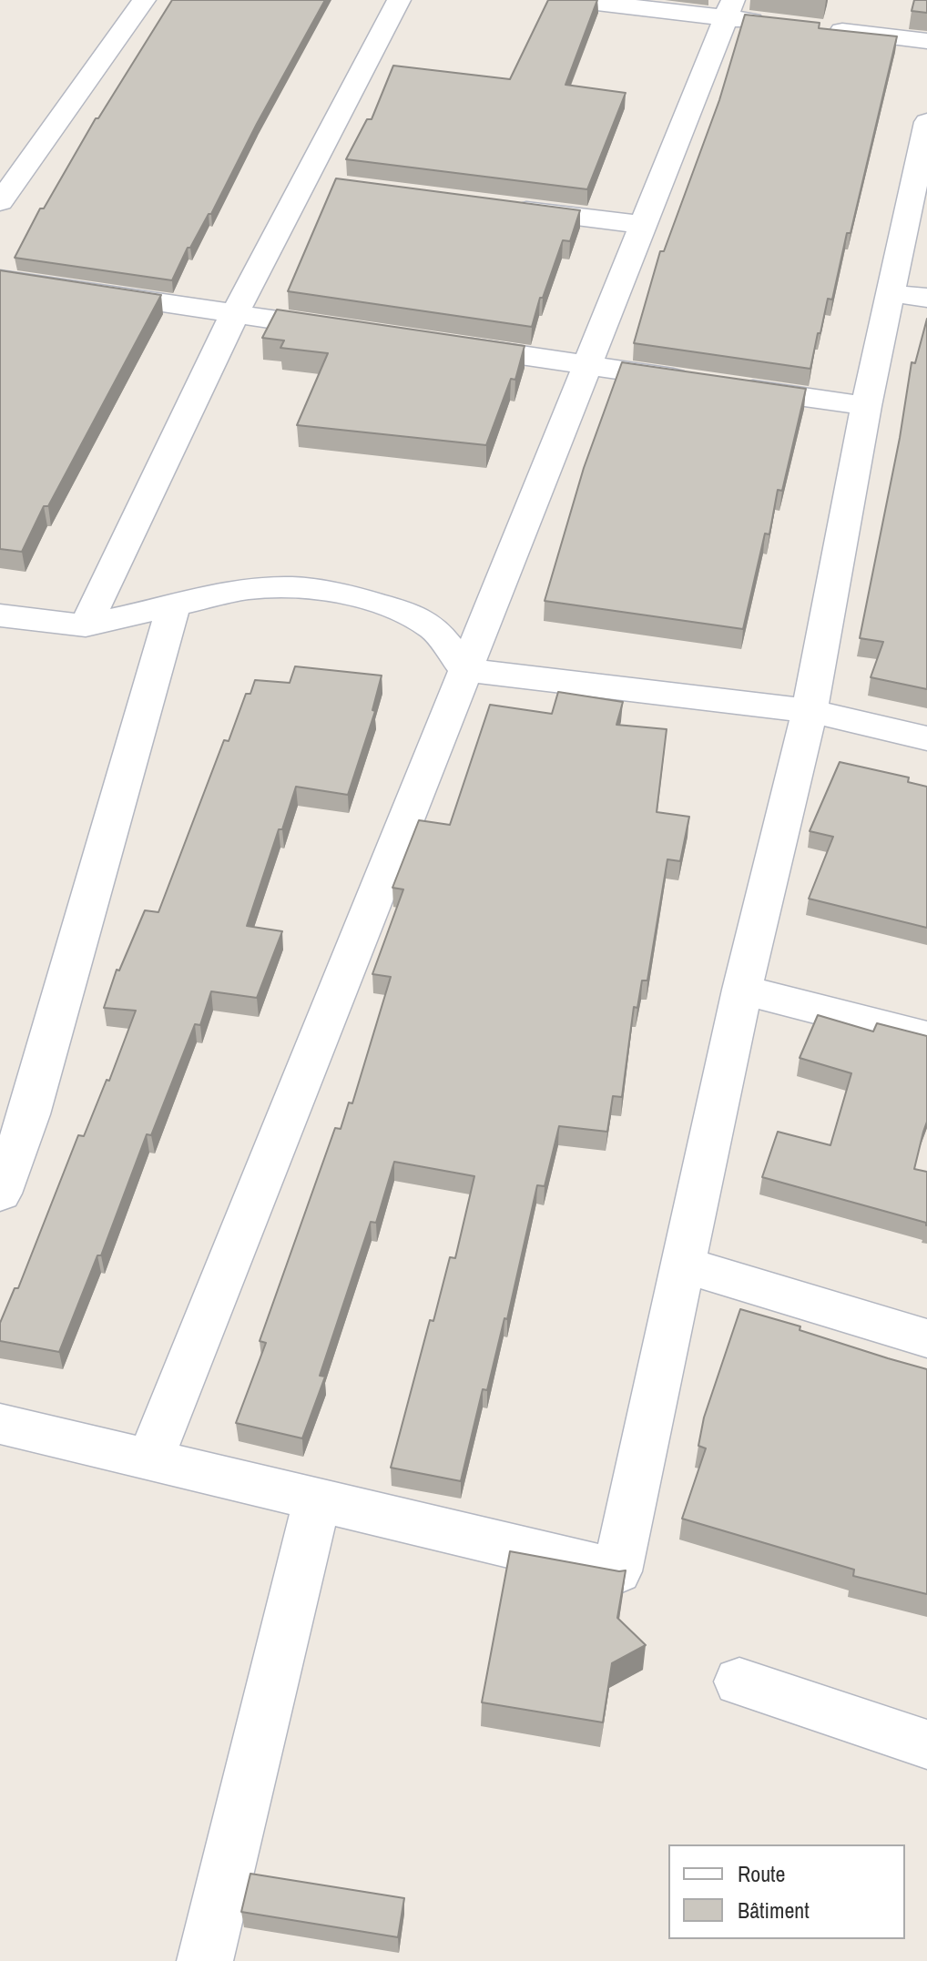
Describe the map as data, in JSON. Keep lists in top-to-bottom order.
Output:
{
  "legend": ["Route", "Bâtiment"]
}
